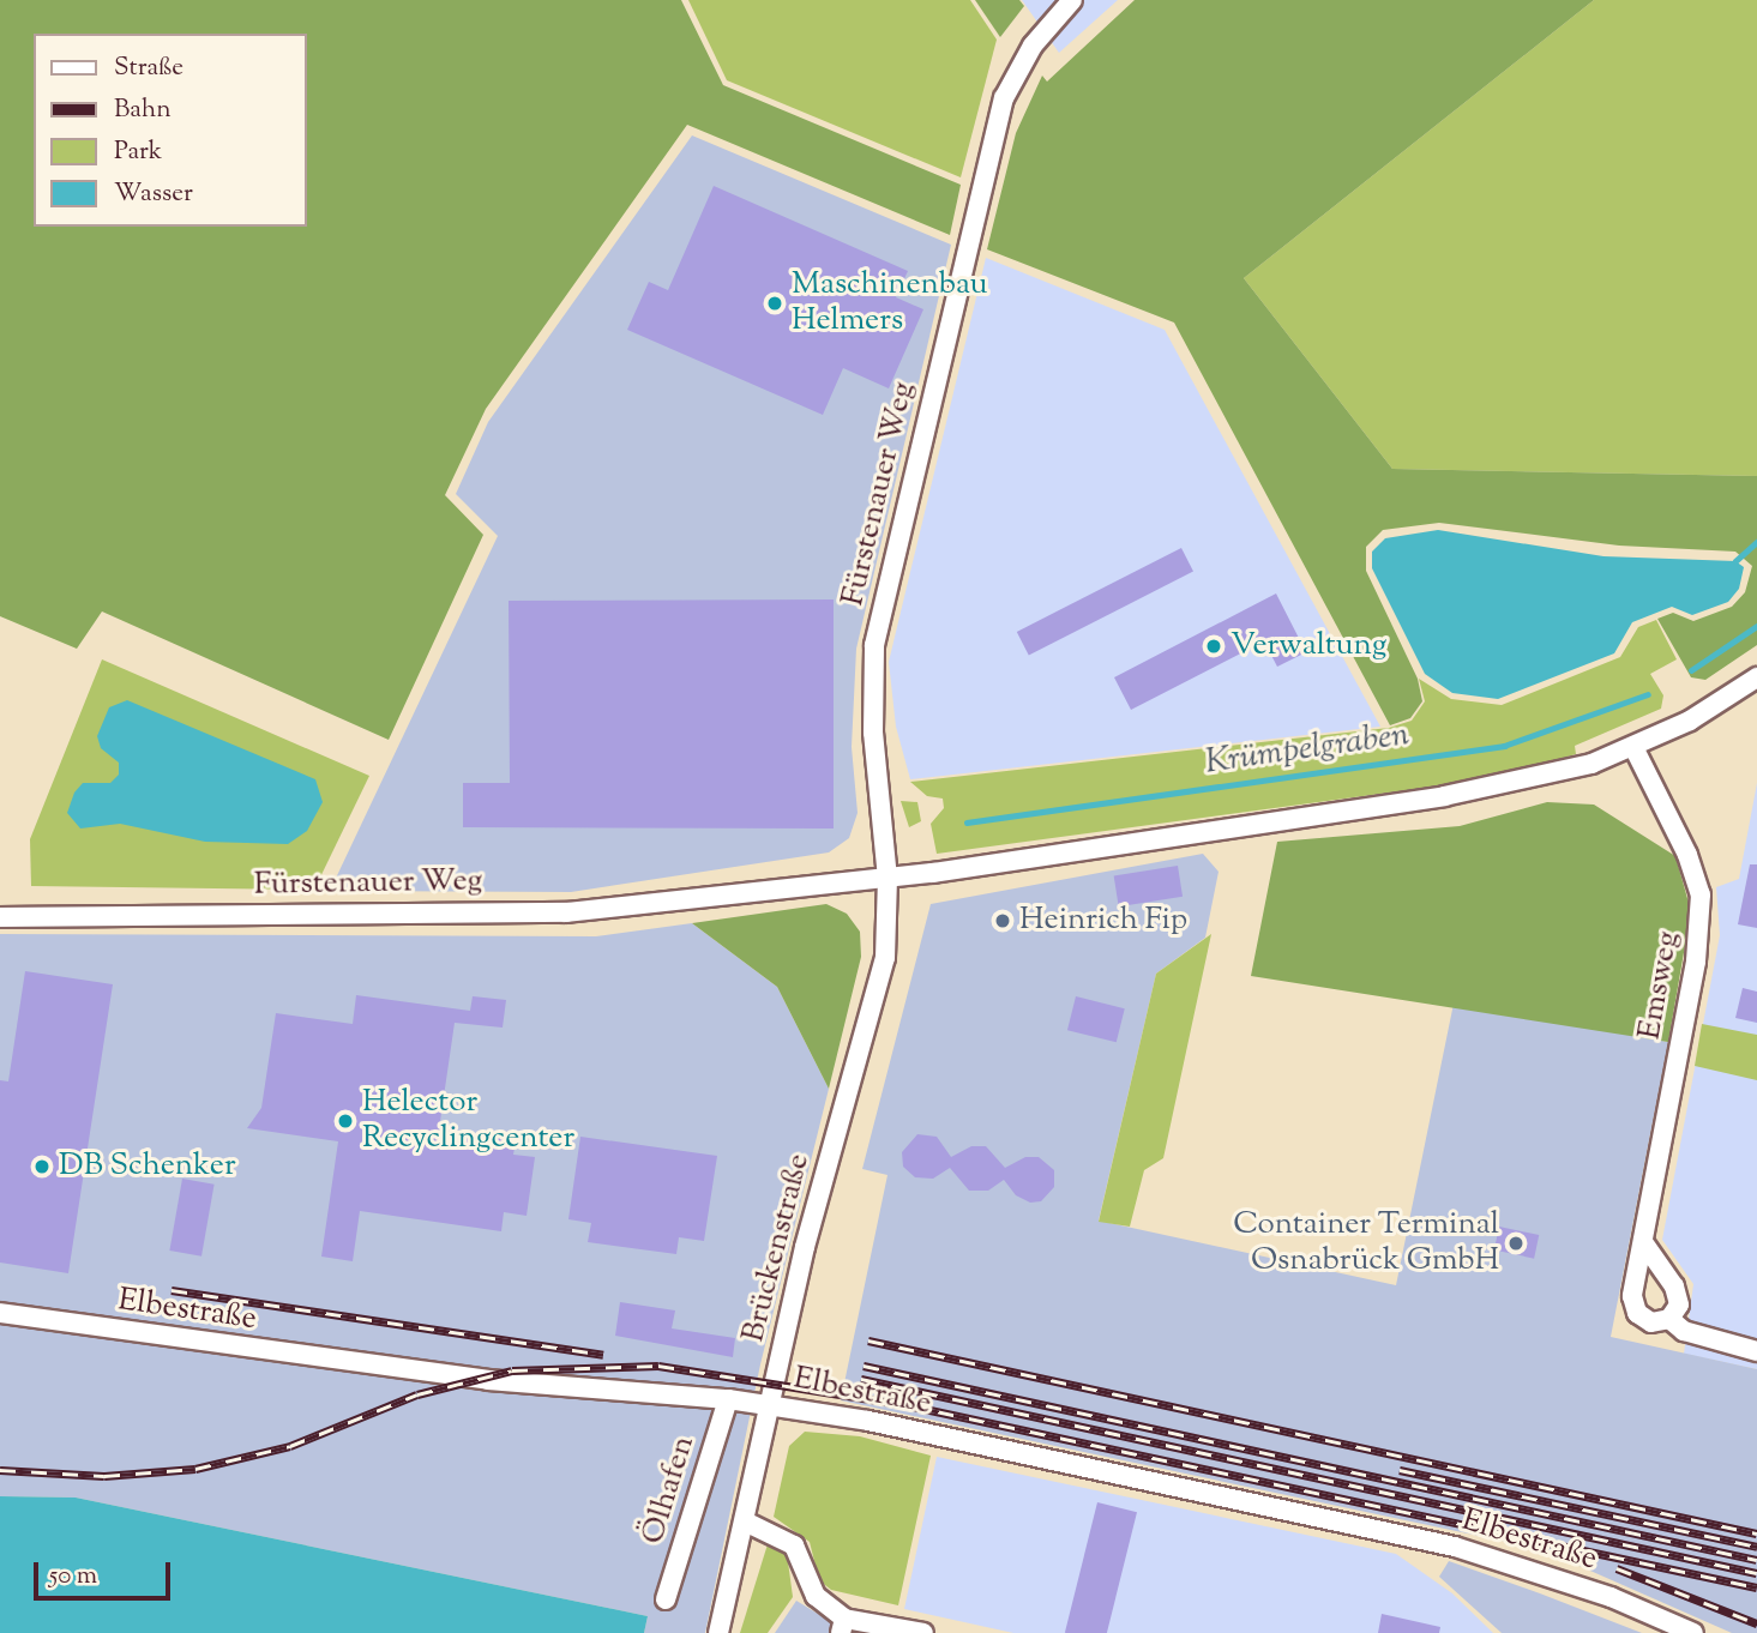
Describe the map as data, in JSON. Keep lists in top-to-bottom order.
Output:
{
  "streets": {
    "street": [
      "Fürstenauer Weg",
      "Emsweg",
      "Brückenstraße",
      "Elbestraße",
      "Ölhafen"
    ]
  },
  "crossings": [
    ["Fürstenauer Weg", "Emsweg"],
    ["Fürstenauer Weg", "Brückenstraße"],
    ["Brückenstraße", "Elbestraße"],
    ["Elbestraße", "Ölhafen"]
  ],
  "water": ["Krümpelgraben"],
  "places": [
    "Maschinenbau Helmers",
    "Verwaltung",
    "Heinrich Fip",
    "Helector Recyclingcenter",
    "DB Schenker",
    "Container Terminal Osnabrück GmbH"
  ],
  "legend": [
    "Straße",
    "Bahn",
    "Park",
    "Wasser"
  ],
  "scale_bar": "50 m"
}
